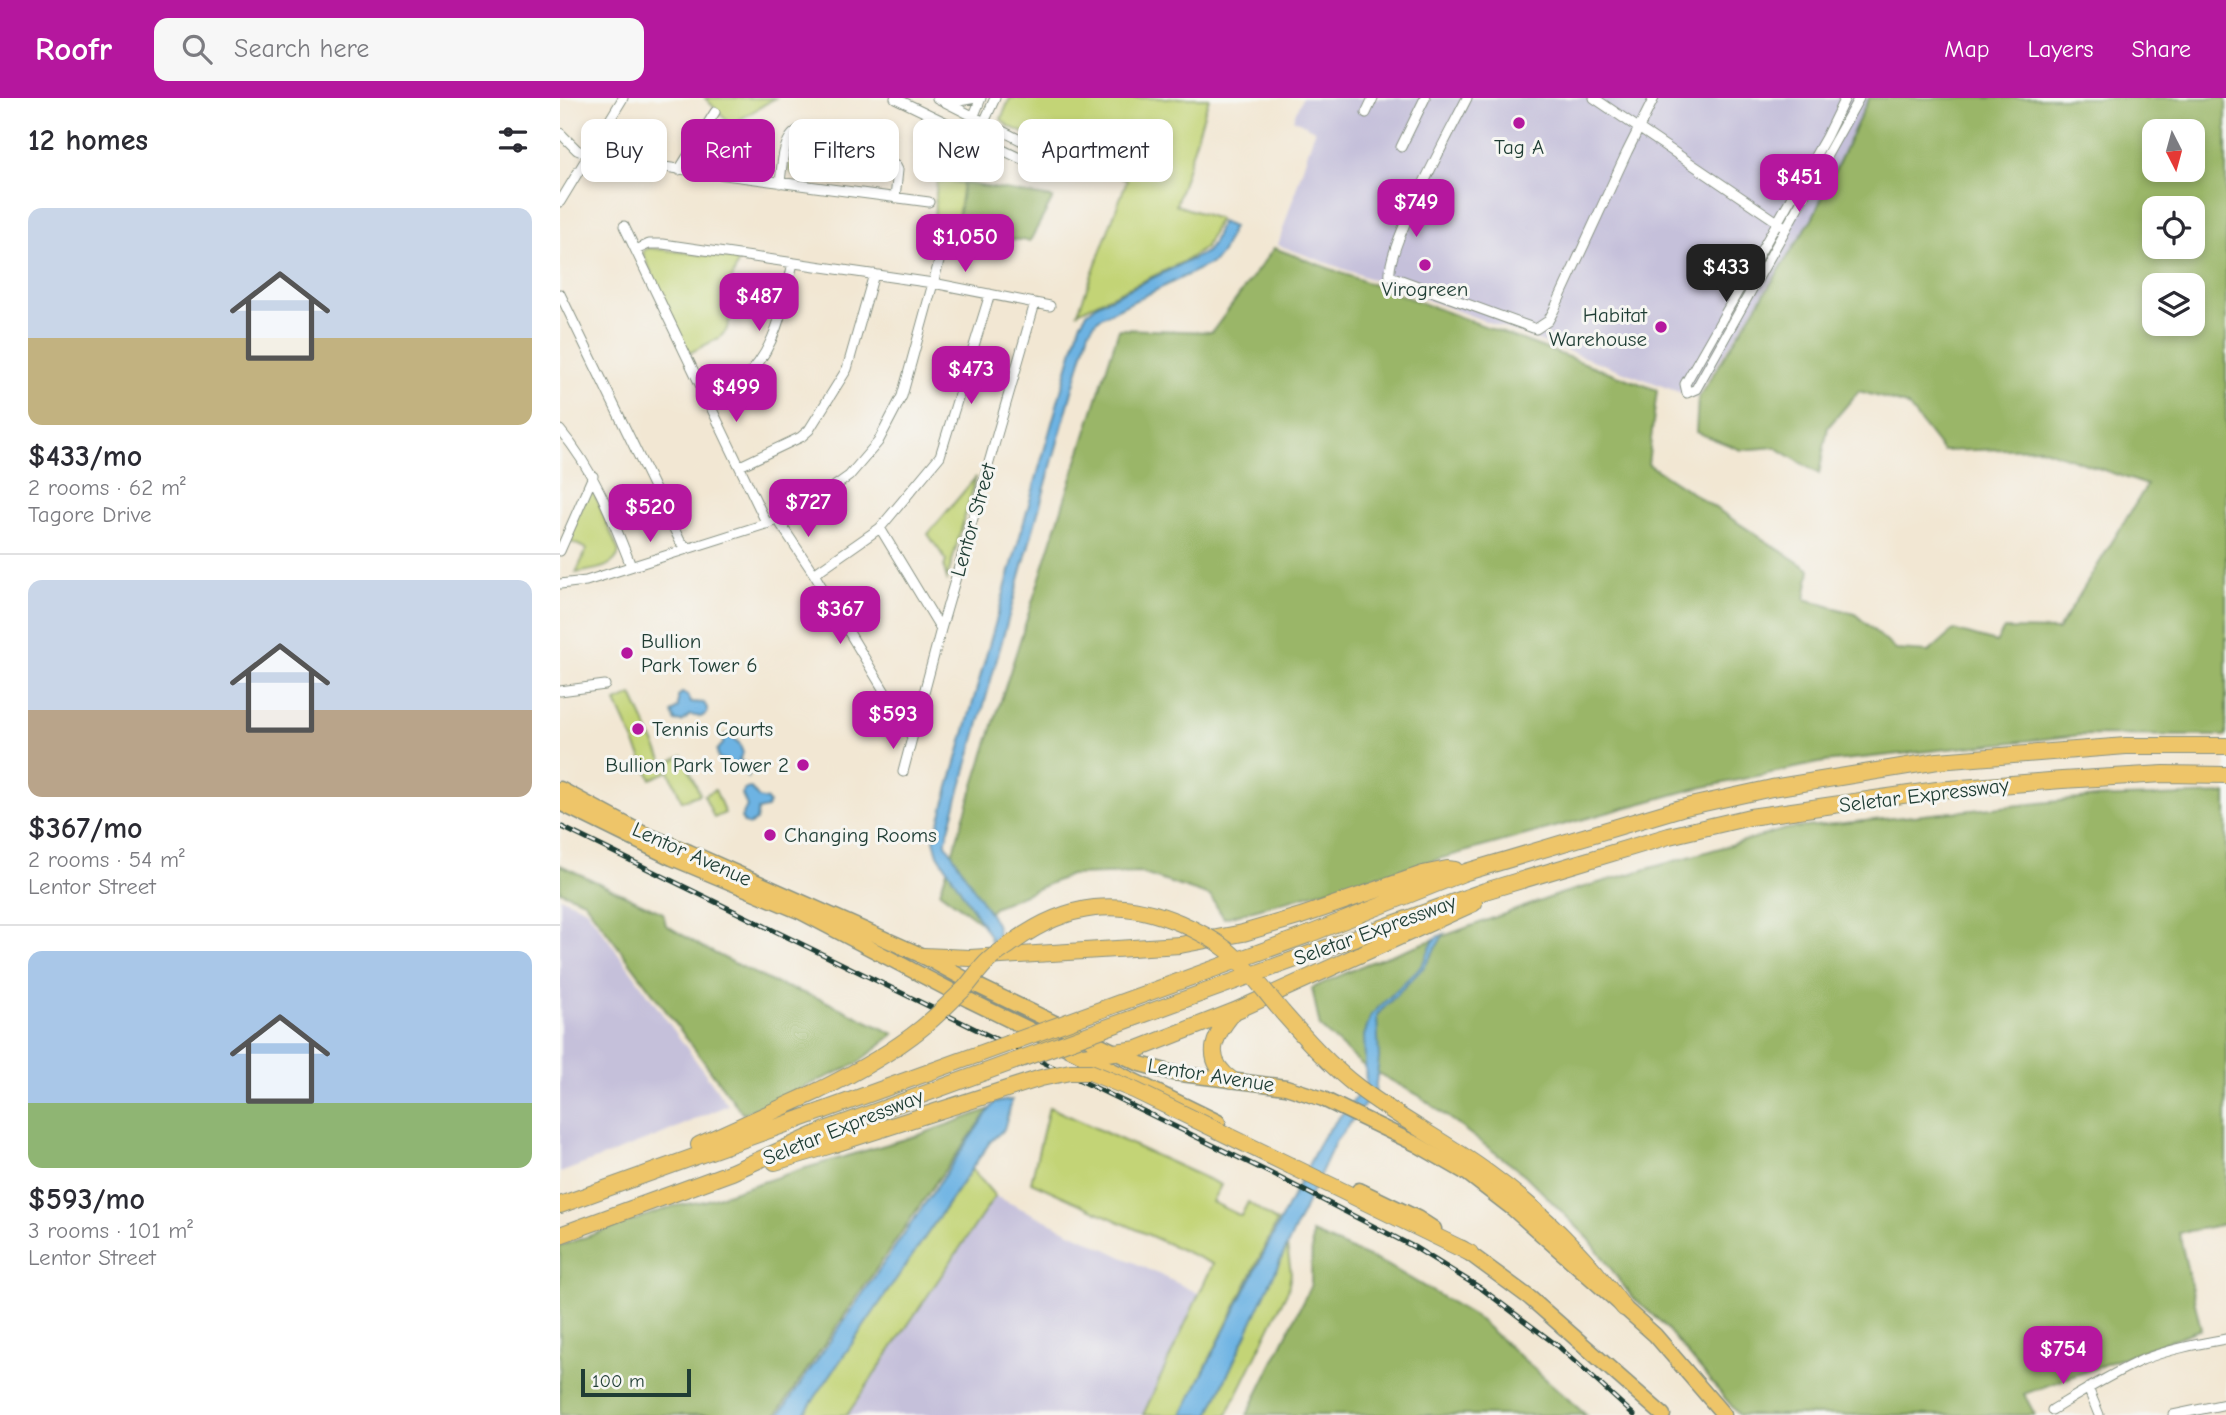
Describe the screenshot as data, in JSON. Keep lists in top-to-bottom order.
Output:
{
  "streets": {
    "highway": ["Seletar Expressway"],
    "main road": ["Lentor Avenue"],
    "street": ["Lentor Street"]
  },
  "places": [
    "Tag A",
    "Virogreen",
    "Habitat Warehouse",
    "Bullion Park Tower 6",
    "Tennis Courts",
    "Bullion Park Tower 2",
    "Changing Rooms"
  ],
  "scale_bar": "100 m",
  "north": "bottom",
  "page": {
    "header": "Roofr",
    "search": "Search here",
    "nav": ["Map", "Layers", "Share"],
    "heading": "12 homes",
    "chip": [
      "Buy",
      "Rent",
      "Filters",
      "New",
      "Apartment"
    ],
    "price": [
      "$451",
      "$749",
      "$1,050",
      "$433",
      "$487",
      "$473",
      "$499",
      "$727",
      "$520",
      "$367",
      "$593",
      "$754"
    ],
    "list": [
      {
        "name": "$433/mo",
        "note": "2 rooms · 62 m² · Tagore Drive"
      },
      {
        "name": "$367/mo",
        "note": "2 rooms · 54 m² · Lentor Street"
      },
      {
        "name": "$593/mo",
        "note": "3 rooms · 101 m² · Lentor Street"
      }
    ],
    "scale": "100 m"
  }
}
